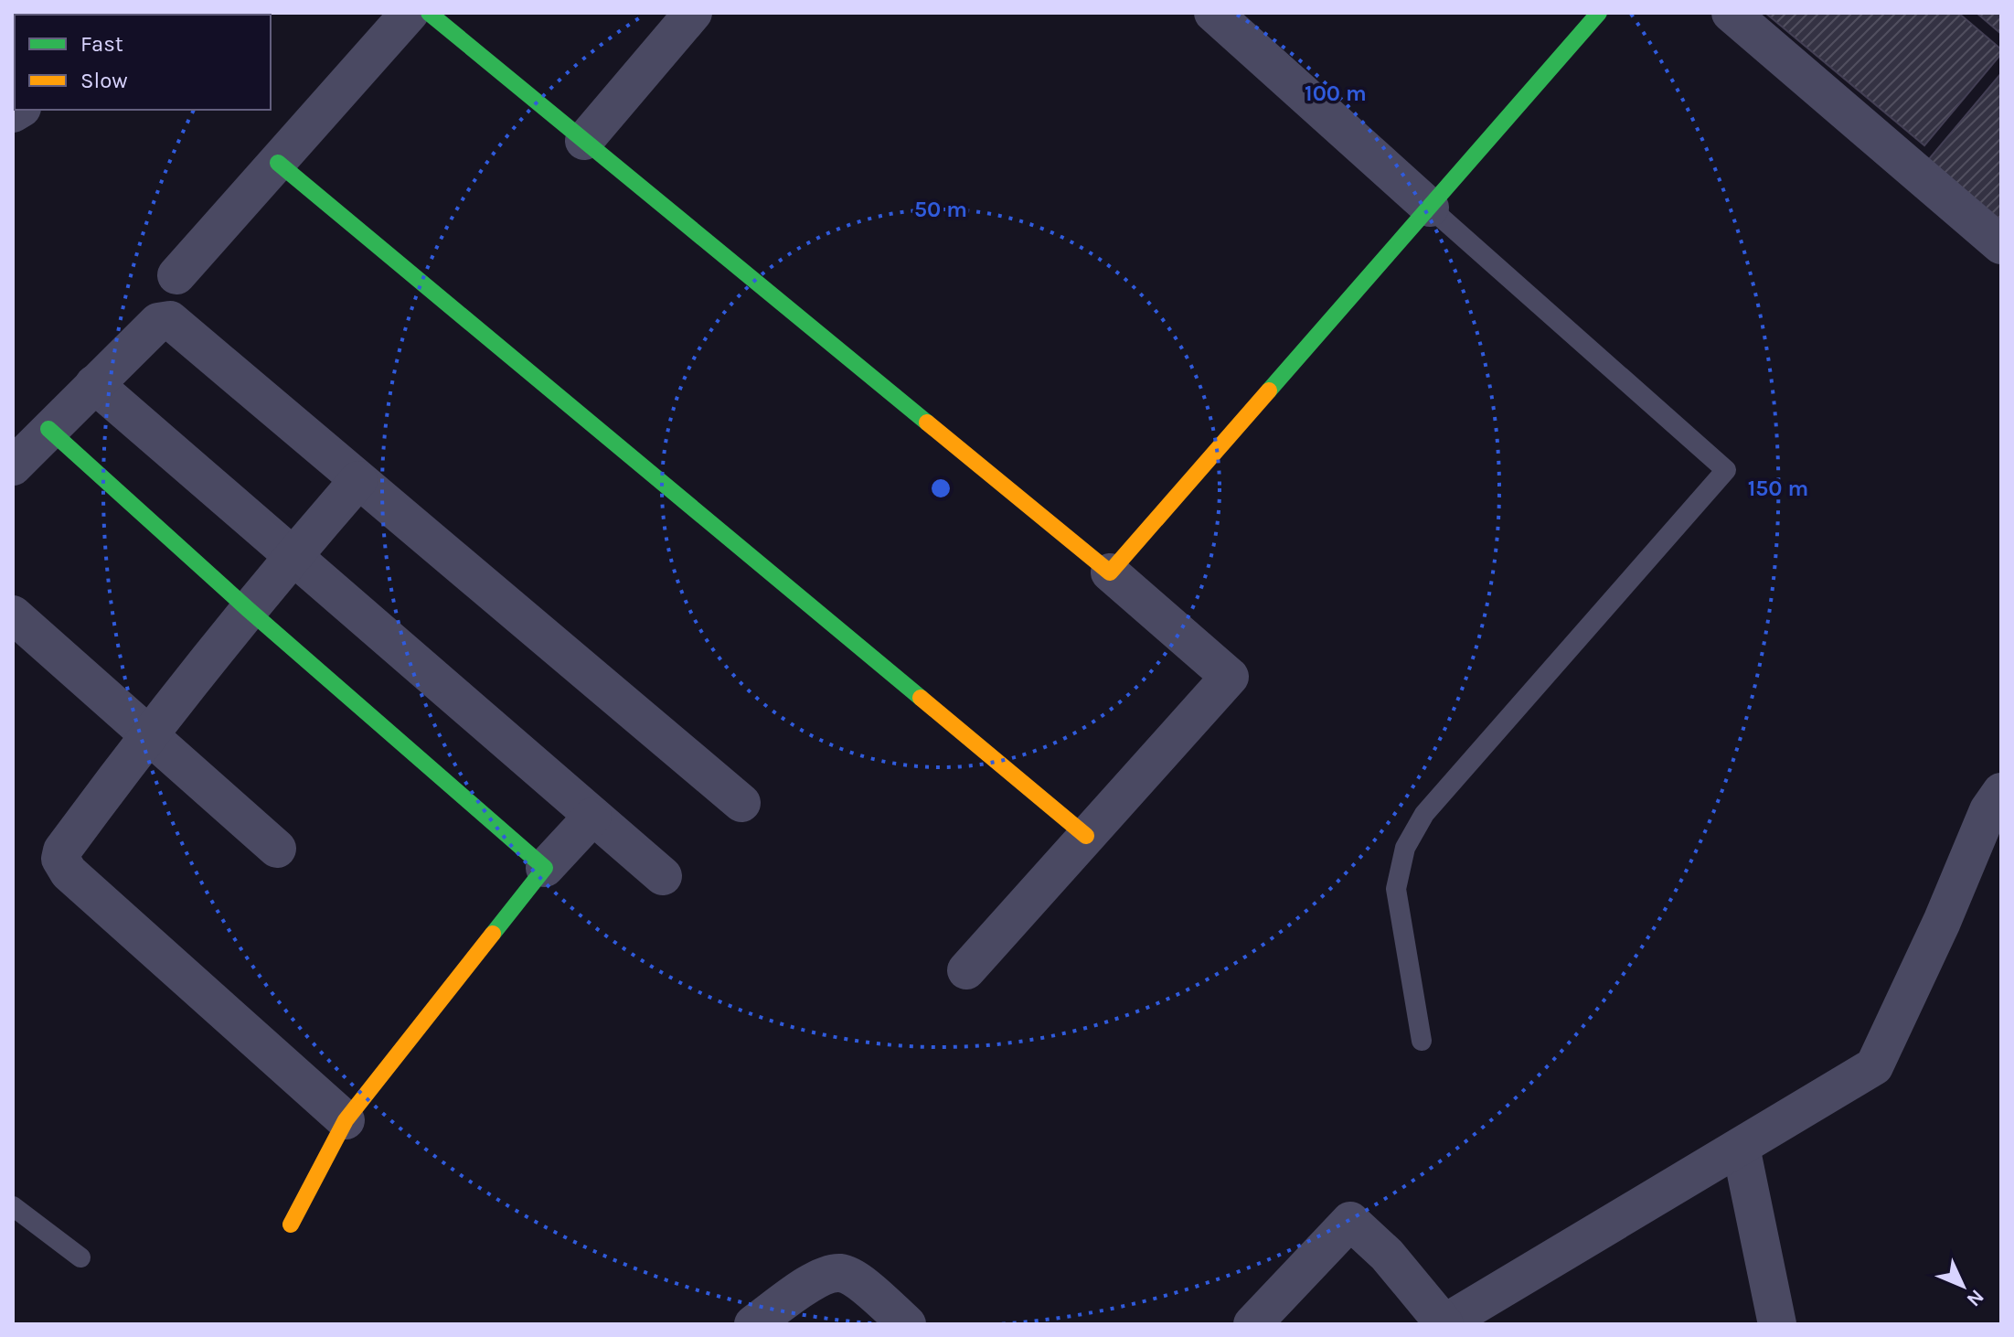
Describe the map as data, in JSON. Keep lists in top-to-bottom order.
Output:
{
  "legend": ["Fast", "Slow"],
  "north": "bottom right",
  "rings": ["100 m", "50 m", "150 m"]
}
